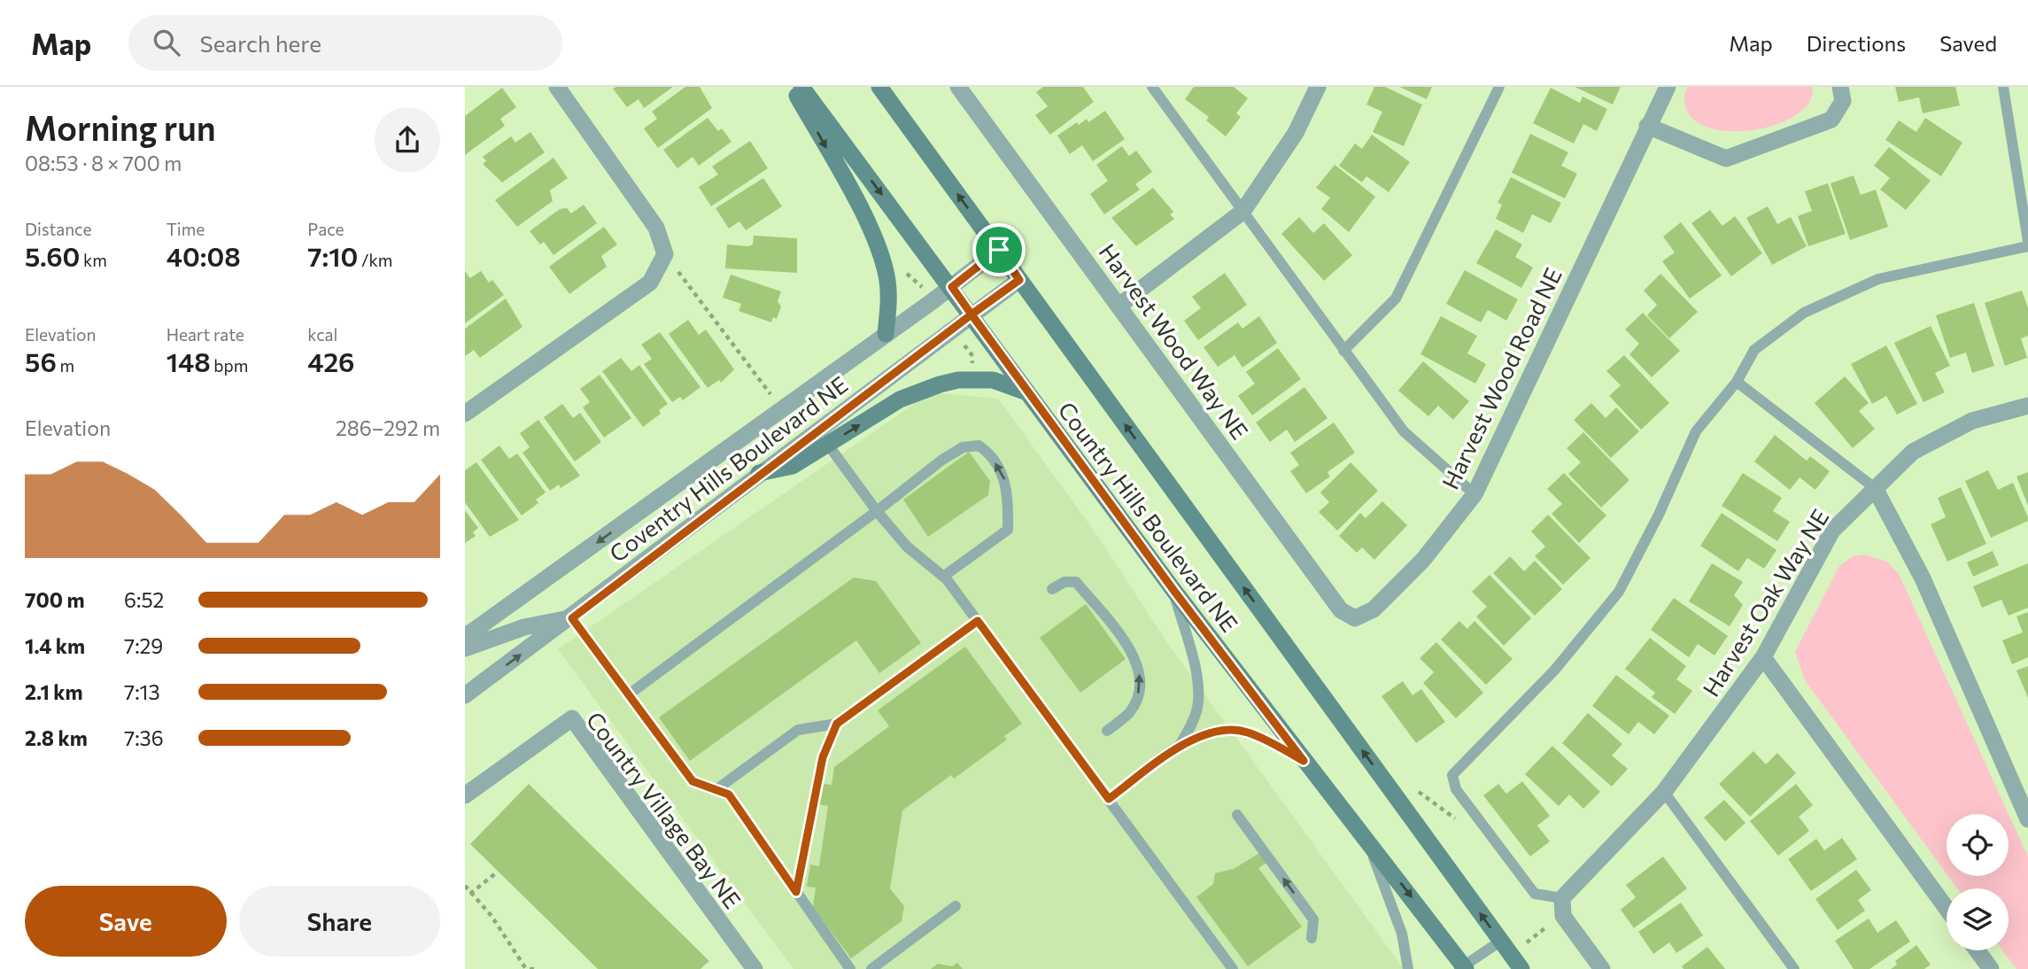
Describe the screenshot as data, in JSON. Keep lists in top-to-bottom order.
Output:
{
  "streets": {
    "main road": ["Country Hills Boulevard NE"],
    "street": [
      "Harvest Wood Way NE",
      "Harvest Wood Road NE",
      "Coventry Hills Boulevard NE",
      "Harvest Oak Way NE",
      "Country Village Bay NE"
    ]
  },
  "crossings": [
    ["Harvest Wood Way NE", "Harvest Wood Road NE"],
    ["Coventry Hills Boulevard NE", "Country Hills Boulevard NE"]
  ],
  "page": {
    "header": "Map",
    "search": "Search here",
    "nav": ["Map", "Directions", "Saved"],
    "heading": ["Morning run", "08:53 · 8 × 700 m"],
    "stats": [
      ["Distance", "5.60 km"],
      ["Time", "40:08"],
      ["Pace", "7:10 /km"],
      ["Elevation", "56 m"],
      ["Heart rate", "148 bpm"],
      ["kcal", "426"]
    ],
    "chart": ["Elevation", "286–292 m"],
    "list": [
      {
        "name": "700 m",
        "note": "6:52"
      },
      {
        "name": "1.4 km",
        "note": "7:29"
      },
      {
        "name": "2.1 km",
        "note": "7:13"
      },
      {
        "name": "2.8 km",
        "note": "7:36"
      }
    ],
    "buttons": ["Save", "Share"]
  }
}
